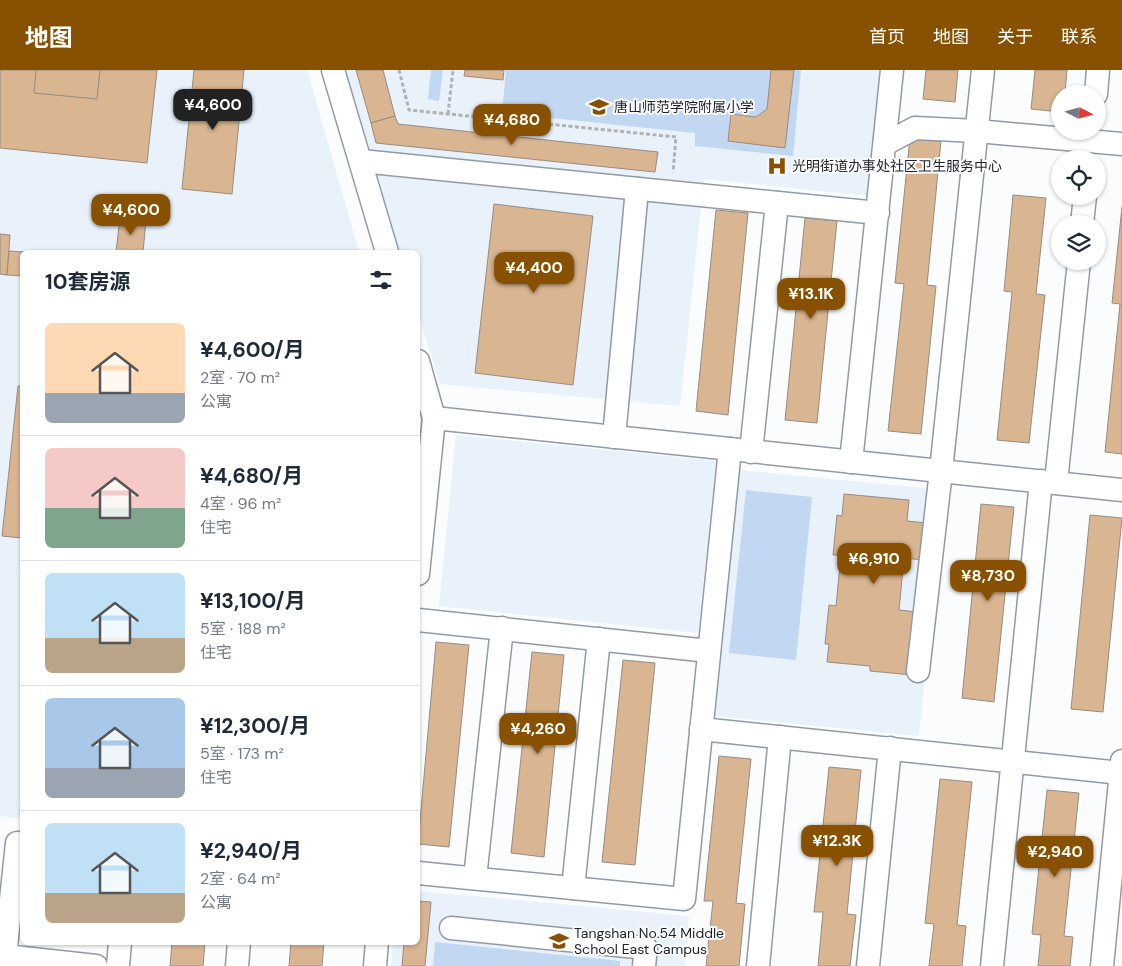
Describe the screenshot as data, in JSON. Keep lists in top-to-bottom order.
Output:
{
  "places": {
    "school or university": ["唐山师范学院附属小学", "Tangshan No.54 Middle School East Campus"],
    "hospital": ["光明街道办事处社区卫生服务中心"]
  },
  "north": "right",
  "page": {
    "header": "地图",
    "nav": [
      "首页",
      "地图",
      "关于",
      "联系"
    ],
    "price": [
      "¥4,600",
      "¥4,680",
      "¥4,600",
      "¥4,400",
      "¥13.1K",
      "¥6,910",
      "¥8,730",
      "¥4,260",
      "¥12.3K",
      "¥2,940"
    ],
    "heading": "10套房源",
    "list": [
      {
        "name": "¥4,600/月",
        "note": "2室 · 70 m² · 公寓"
      },
      {
        "name": "¥4,680/月",
        "note": "4室 · 96 m² · 住宅"
      },
      {
        "name": "¥13,100/月",
        "note": "5室 · 188 m² · 住宅"
      },
      {
        "name": "¥12,300/月",
        "note": "5室 · 173 m² · 住宅"
      },
      {
        "name": "¥2,940/月",
        "note": "2室 · 64 m² · 公寓"
      }
    ]
  }
}
